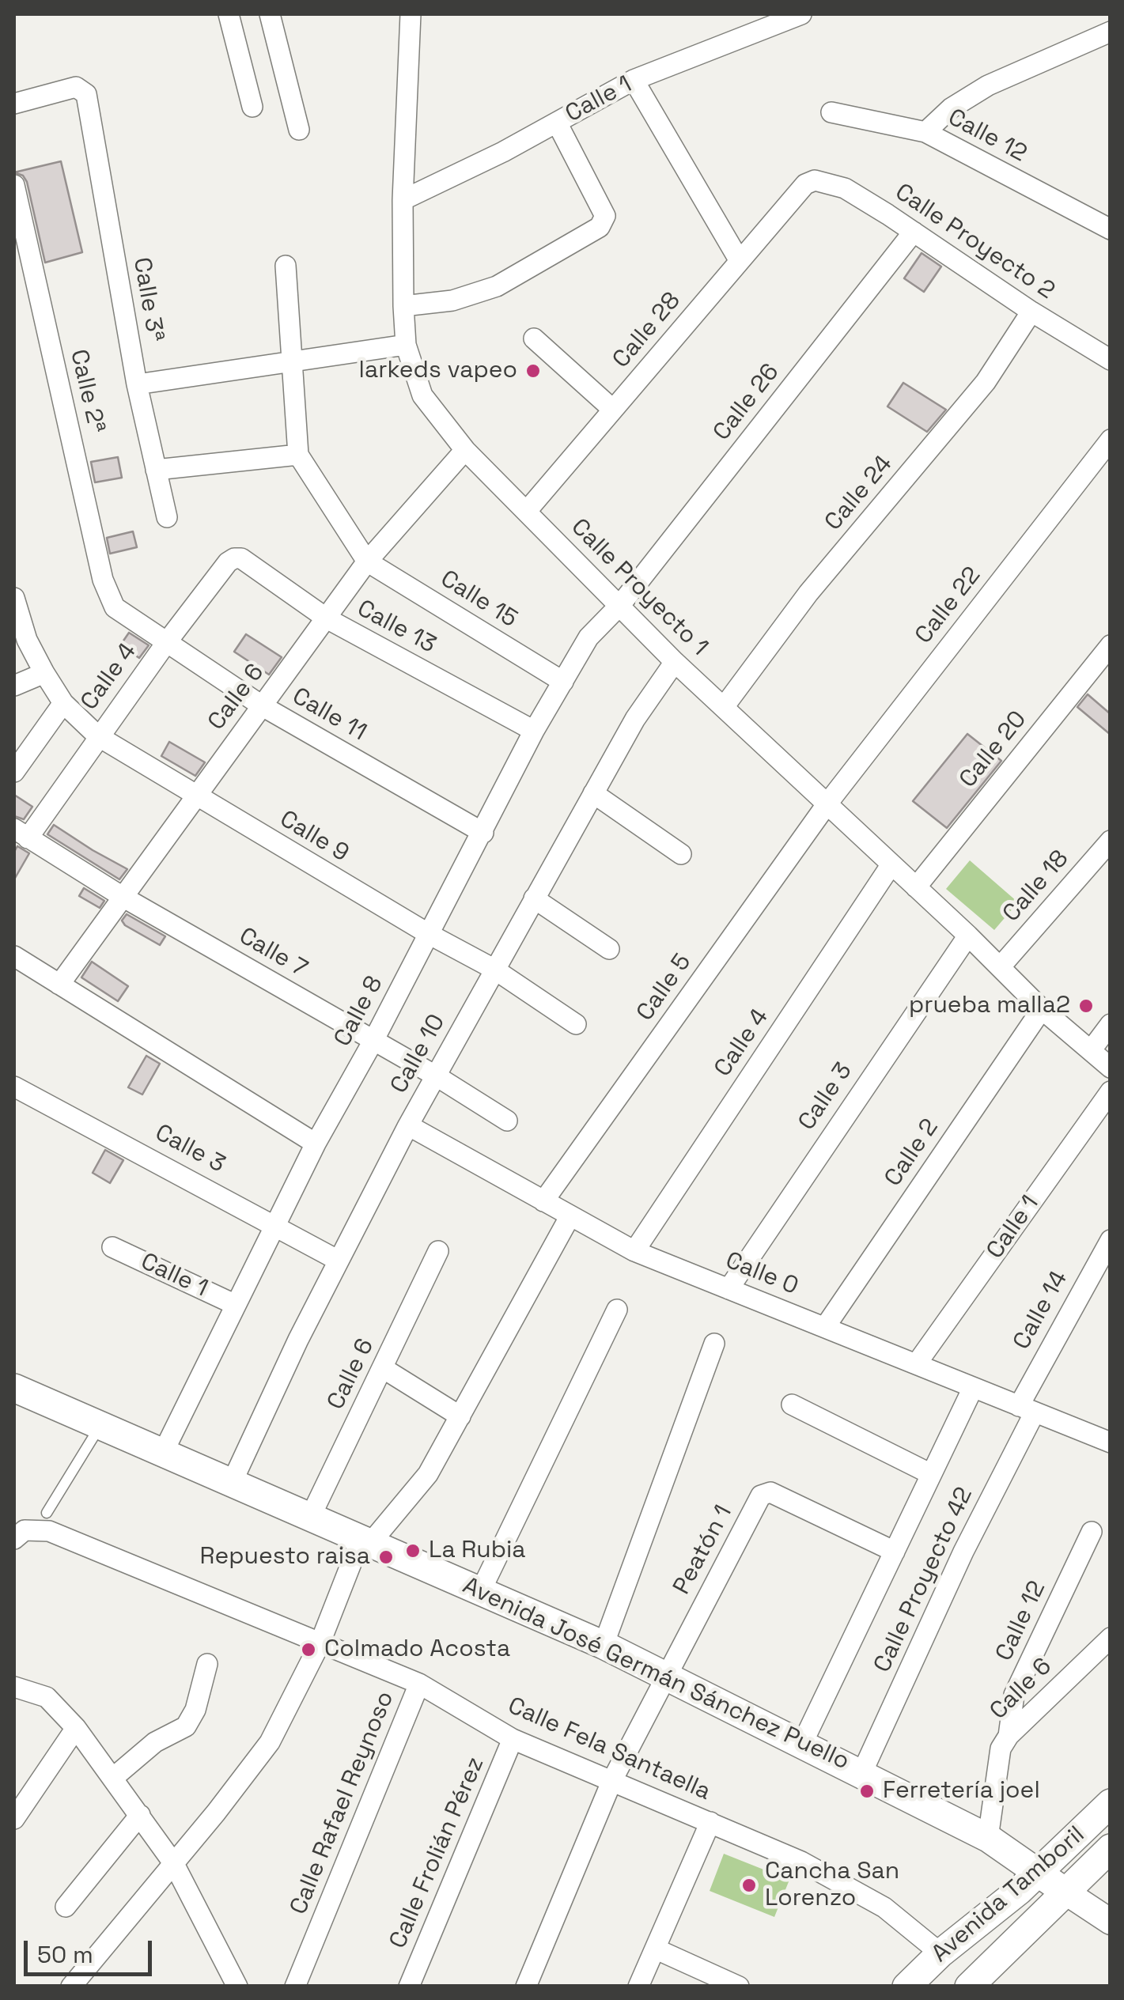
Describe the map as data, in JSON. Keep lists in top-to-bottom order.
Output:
{
  "streets": {
    "main road": ["Avenida José Germán Sánchez Puello", "Avenida Tamboril"],
    "street": [
      "Calle 1",
      "Calle 12",
      "Calle Proyecto 2",
      "Calle 3ª",
      "Calle 28",
      "Calle 2ª",
      "Calle 26",
      "Calle 24",
      "Calle Proyecto 1",
      "Calle 15",
      "Calle 22",
      "Calle 13",
      "Calle 4",
      "Calle 6",
      "Calle 11",
      "Calle 20",
      "Calle 9",
      "Calle 18",
      "Calle 7",
      "Calle 5",
      "Calle 8",
      "Calle 10",
      "Calle 3",
      "Calle 2",
      "Calle 0",
      "Calle 14",
      "Peatón 1",
      "Calle Proyecto 42",
      "Calle Fela Santaella",
      "Calle Rafael Reynoso",
      "Calle Frolián Pérez"
    ]
  },
  "crossings": [
    ["Calle 1", "Calle Proyecto 1"],
    ["Calle 1", "Calle 8"],
    ["Calle 1", "Calle 0"],
    ["Calle 12", "Calle 6"],
    ["Calle Proyecto 2", "Calle 28"],
    ["Calle Proyecto 2", "Calle 26"],
    ["Calle Proyecto 2", "Calle 24"],
    ["Calle 28", "Calle Proyecto 1"],
    ["Calle 2ª", "Calle 11"],
    ["Calle 26", "Calle Proyecto 1"],
    ["Calle 26", "Calle 8"],
    ["Calle 24", "Calle Proyecto 1"],
    ["Calle Proyecto 1", "Calle 22"],
    ["Calle Proyecto 1", "Calle 4"],
    ["Calle Proyecto 1", "Calle 6"],
    ["Calle Proyecto 1", "Calle 20"],
    ["Calle Proyecto 1", "Calle 18"],
    ["Calle Proyecto 1", "Calle 5"],
    ["Calle Proyecto 1", "Calle 8"],
    ["Calle Proyecto 1", "Calle 10"],
    ["Calle Proyecto 1", "Calle 3"],
    ["Calle Proyecto 1", "Calle 2"],
    ["Calle 15", "Calle 6"],
    ["Calle 15", "Calle 8"],
    ["Calle 22", "Calle 5"],
    ["Calle 13", "Calle 4"],
    ["Calle 13", "Calle 6"],
    ["Calle 13", "Calle 8"],
    ["Calle 4", "Calle 11"],
    ["Calle 4", "Calle 9"],
    ["Calle 4", "Calle 7"],
    ["Calle 4", "Calle 0"],
    ["Calle 6", "Calle 11"],
    ["Calle 6", "Calle 9"],
    ["Calle 6", "Calle 7"],
    ["Calle 6", "Avenida José Germán Sánchez Puello"],
    ["Calle 11", "Calle 8"],
    ["Calle 9", "Calle 8"],
    ["Calle 9", "Calle 10"],
    ["Calle 7", "Calle 8"],
    ["Calle 7", "Calle 10"],
    ["Calle 5", "Calle 0"],
    ["Calle 8", "Calle 3"],
    ["Calle 8", "Avenida José Germán Sánchez Puello"],
    ["Calle 10", "Calle 3"],
    ["Calle 10", "Calle 0"],
    ["Calle 10", "Avenida José Germán Sánchez Puello"],
    ["Calle 3", "Calle 0"],
    ["Calle 2", "Calle 0"],
    ["Calle 0", "Calle 14"],
    ["Calle 0", "Calle Proyecto 42"],
    ["Calle 14", "Calle Proyecto 42"],
    ["Peatón 1", "Avenida José Germán Sánchez Puello"],
    ["Calle Proyecto 42", "Avenida José Germán Sánchez Puello"],
    ["Avenida José Germán Sánchez Puello", "Avenida Tamboril"],
    ["Calle Fela Santaella", "Calle Rafael Reynoso"],
    ["Calle Fela Santaella", "Calle Frolián Pérez"],
    ["Calle Fela Santaella", "Avenida Tamboril"]
  ],
  "places": [
    "larkeds vapeo",
    "prueba malla2",
    "La Rubia",
    "Repuesto raisa",
    "Colmado Acosta",
    "Ferretería joel",
    "Cancha San Lorenzo"
  ],
  "scale_bar": "50 m"
}
